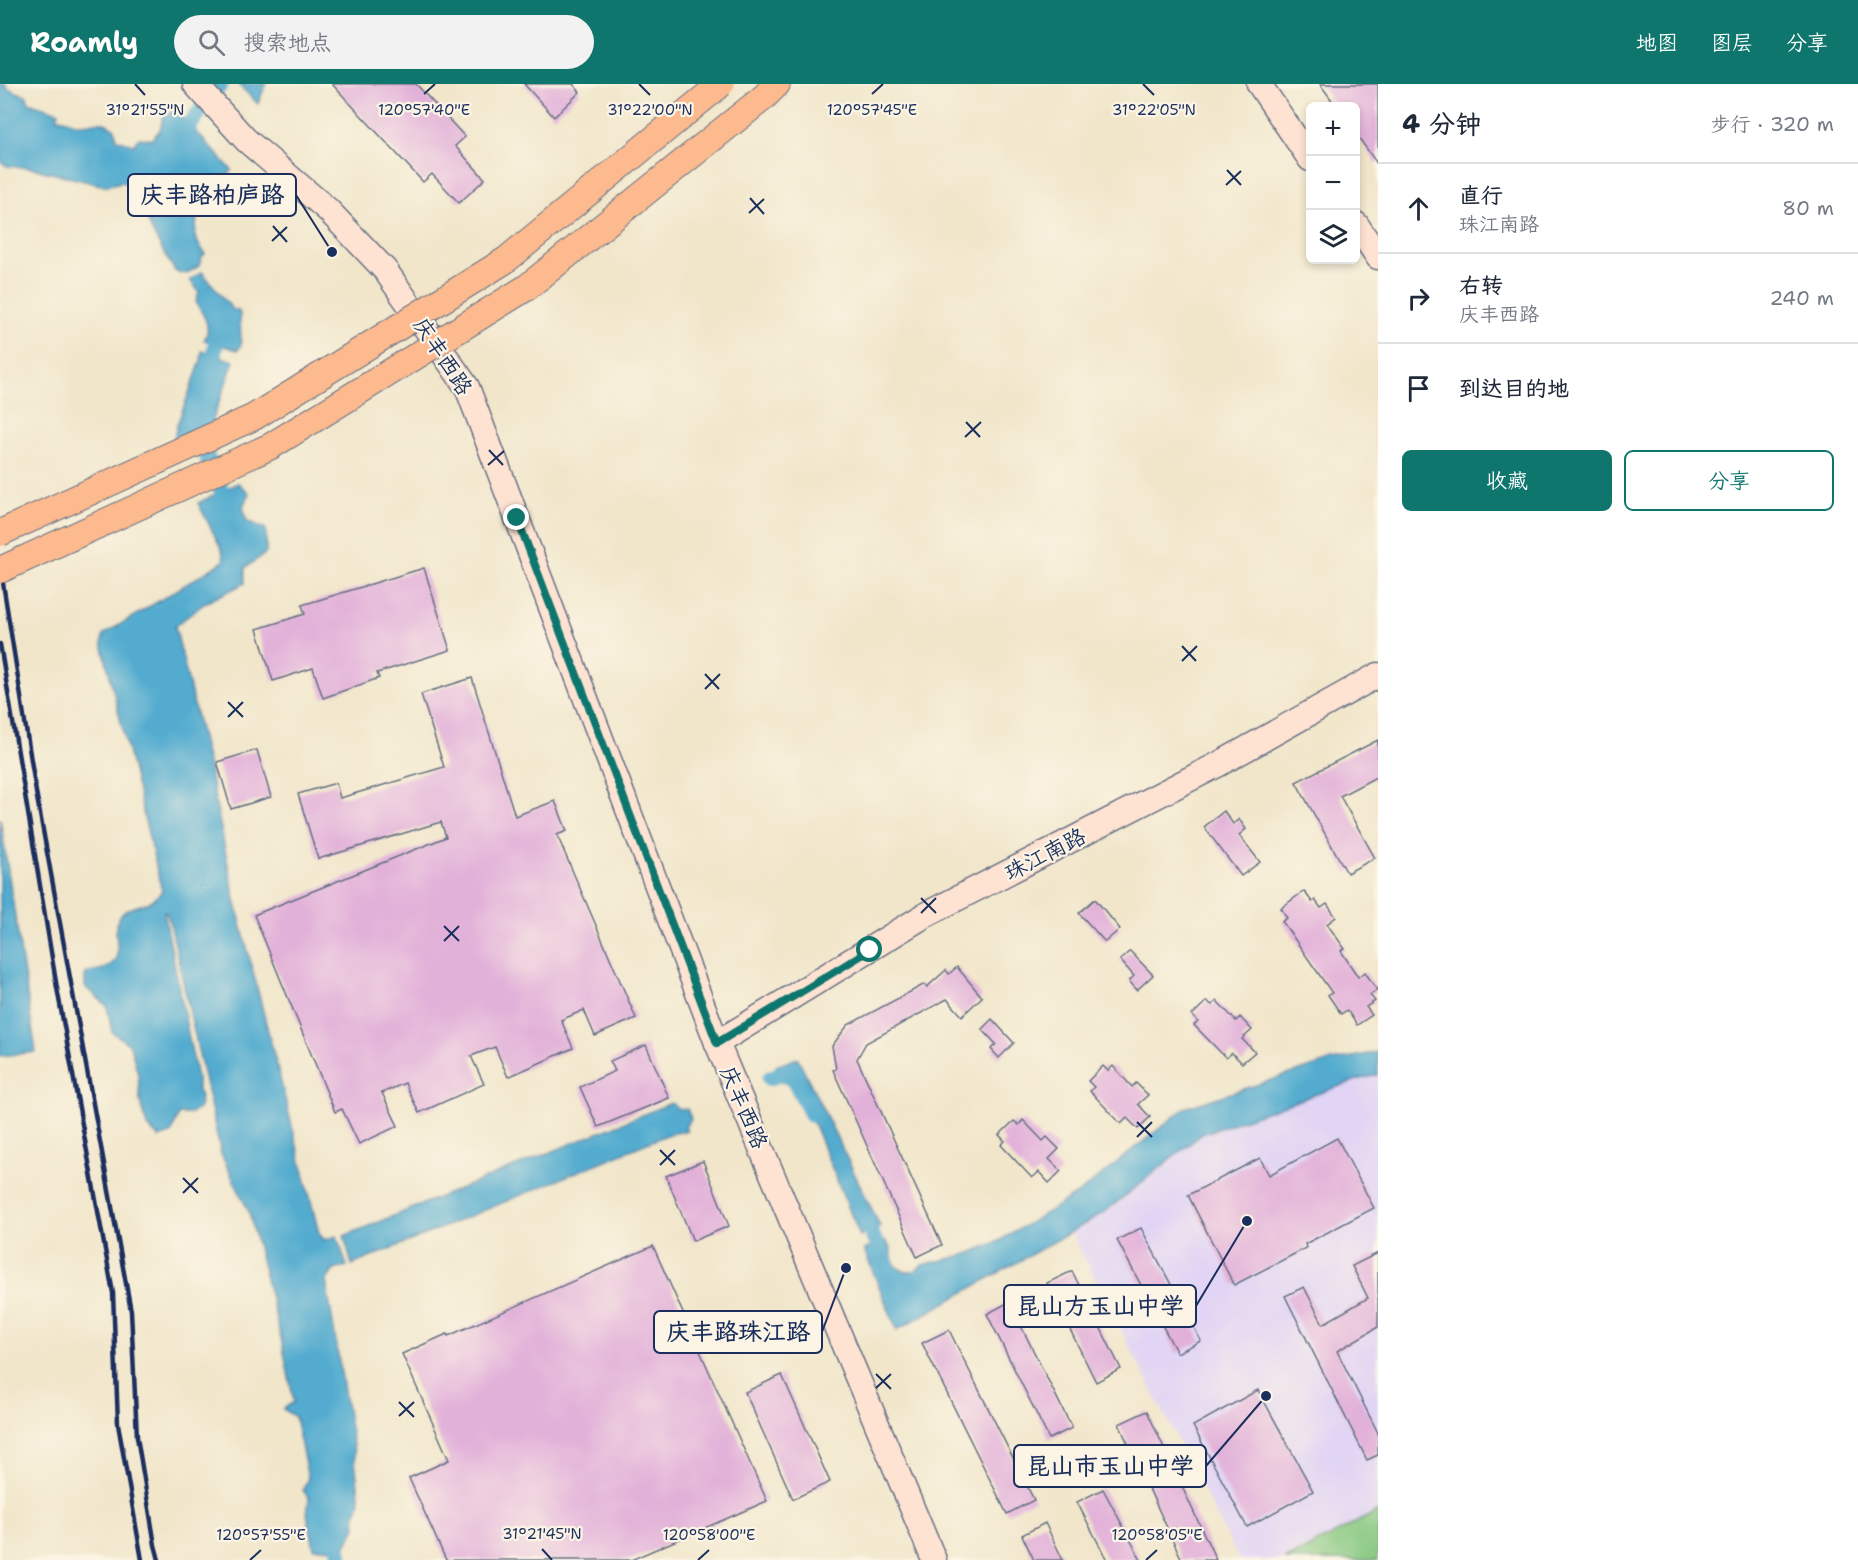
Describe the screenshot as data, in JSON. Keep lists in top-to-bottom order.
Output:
{
  "streets": {
    "street": ["庆丰西路", "珠江南路"]
  },
  "crossings": [
    ["庆丰西路", "珠江南路"]
  ],
  "places": [
    "庆丰路柏庐路",
    "昆山方玉山中学",
    "庆丰路珠江路",
    "昆山市玉山中学"
  ],
  "page": {
    "header": "Roamly",
    "search": "搜索地点",
    "nav": ["地图", "图层", "分享"],
    "heading": ["4 分钟", "步行 · 320 m"],
    "map_buttons": ["+", "−"],
    "list": [
      ["直行", "珠江南路", "80 m"],
      ["右转", "庆丰西路", "240 m"],
      "到达目的地"
    ],
    "buttons": ["收藏", "分享"]
  },
  "coordinates": [
    "120°57'40\"E",
    "120°57'45\"E",
    "31°21'55\"N",
    "31°22'00\"N",
    "31°22'05\"N",
    "31°21'45\"N",
    "120°57'55\"E",
    "120°58'00\"E",
    "120°58'05\"E"
  ]
}
